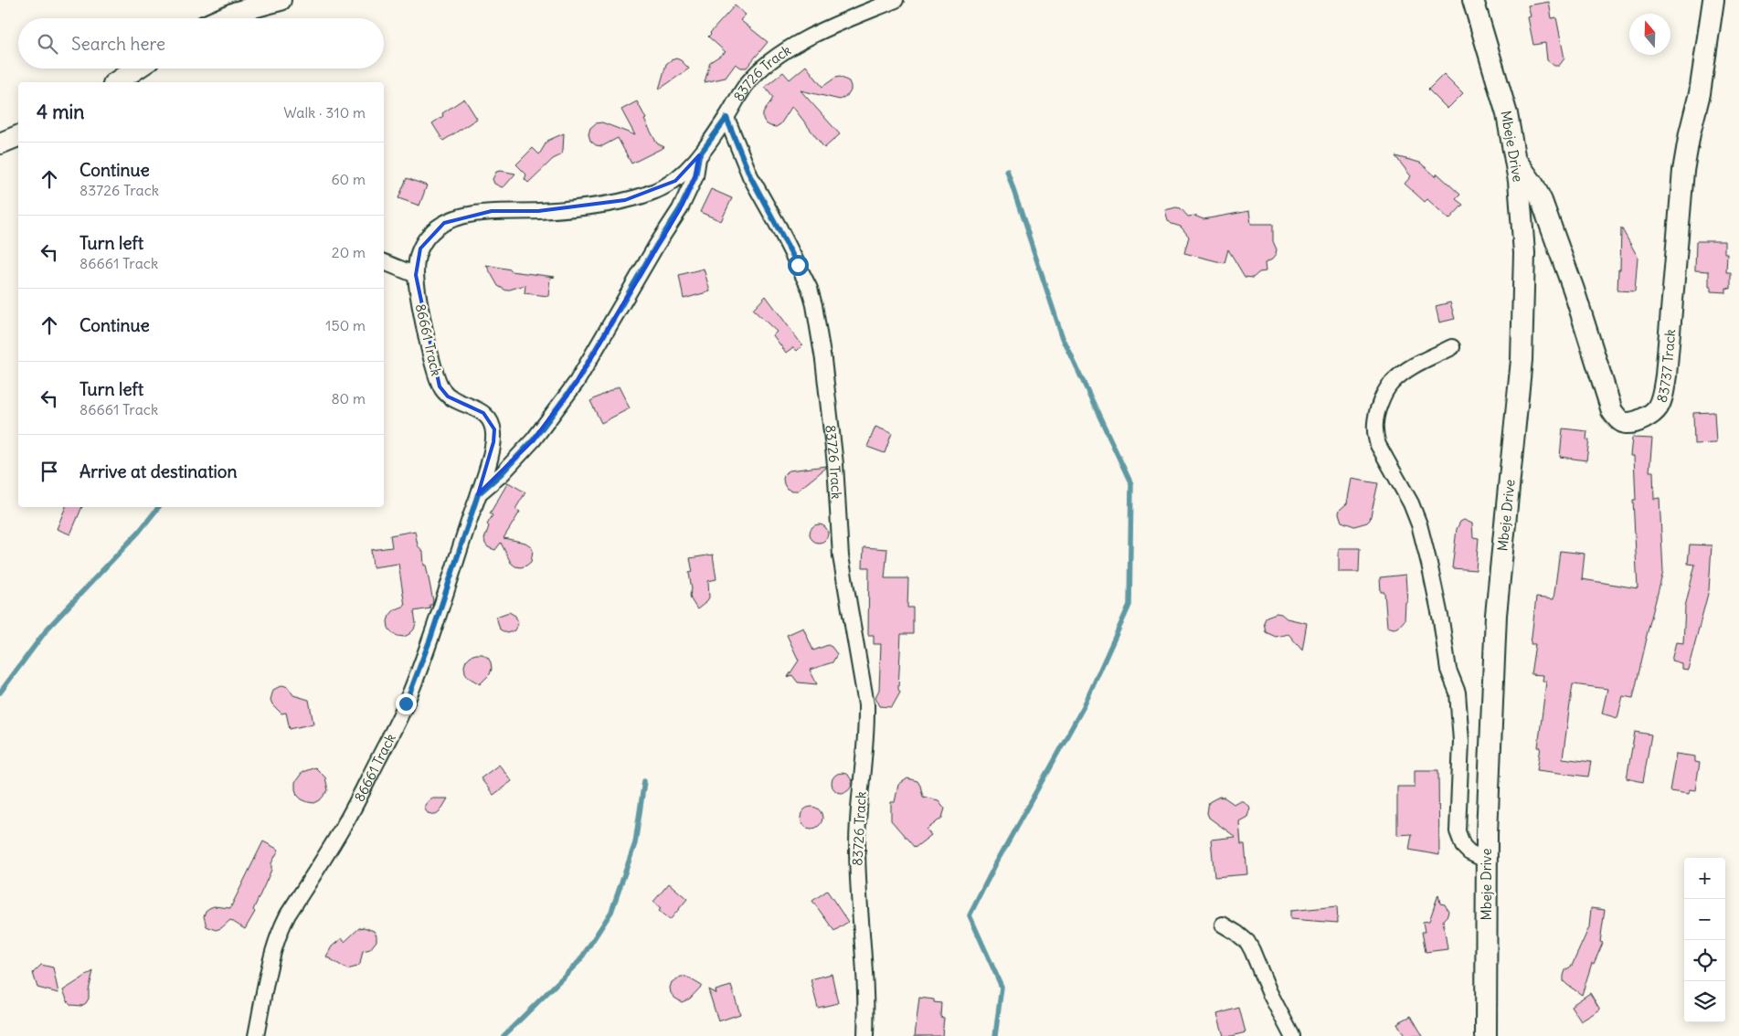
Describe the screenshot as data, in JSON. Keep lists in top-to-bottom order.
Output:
{
  "streets": {
    "street": [
      "83726 Track",
      "Mbeje Drive",
      "86661 Track",
      "83737 Track"
    ]
  },
  "crossings": [
    ["83726 Track", "86661 Track"],
    ["Mbeje Drive", "83737 Track"]
  ],
  "north": "top",
  "page": {
    "search": "Search here",
    "heading": ["4 min", "Walk · 310 m"],
    "list": [
      ["Continue", "83726 Track", "60 m"],
      ["Turn left", "86661 Track", "20 m"],
      ["Continue", "150 m"],
      ["Turn left", "86661 Track", "80 m"],
      "Arrive at destination"
    ],
    "map_buttons": ["+", "−"]
  }
}
